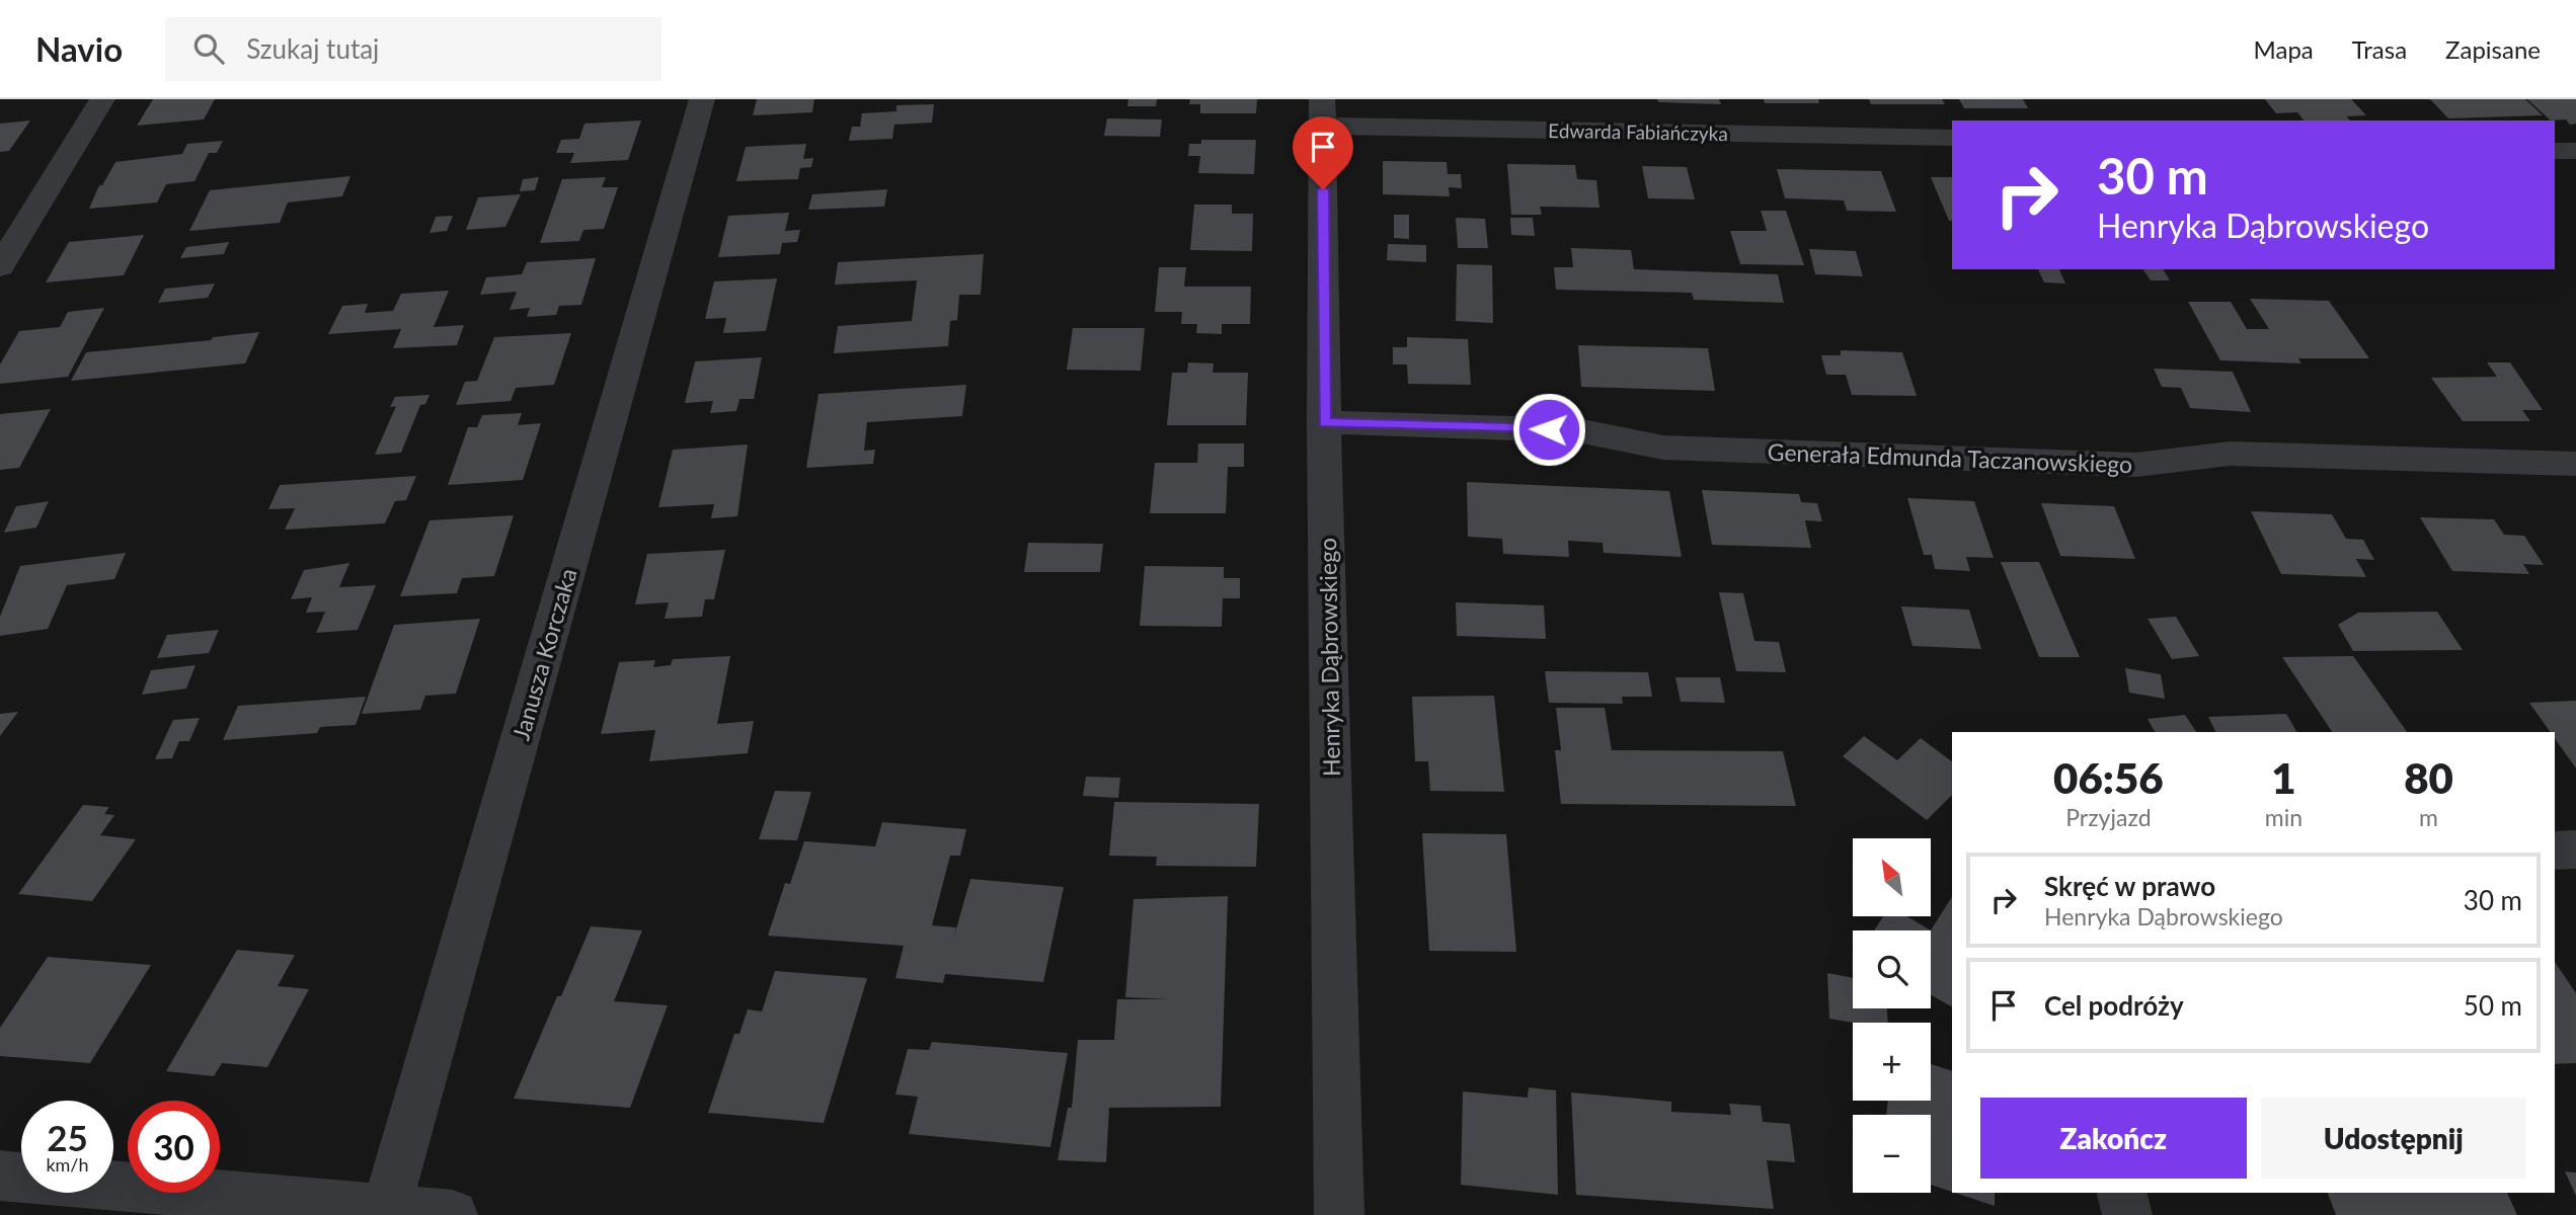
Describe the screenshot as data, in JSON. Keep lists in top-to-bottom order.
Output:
{
  "streets": {
    "street": [
      "Edwarda Fabiańczyka",
      "Generała Edmunda Taczanowskiego",
      "Janusza Korczaka",
      "Henryka Dąbrowskiego"
    ]
  },
  "crossings": [
    ["Edwarda Fabiańczyka", "Henryka Dąbrowskiego"],
    ["Generała Edmunda Taczanowskiego", "Henryka Dąbrowskiego"]
  ],
  "north": "top left",
  "page": {
    "header": "Navio",
    "search": "Szukaj tutaj",
    "nav": ["Mapa", "Trasa", "Zapisane"],
    "turn": ["30 m", "Henryka Dąbrowskiego"],
    "eta": [
      "06:56",
      "Przyjazd",
      "1",
      "min",
      "80",
      "m"
    ],
    "map_buttons": ["+", "−"],
    "list": [
      {
        "name": "Skręć w prawo",
        "note": "Henryka Dąbrowskiego",
        "value": "30 m"
      },
      {
        "name": "Cel podróży",
        "value": "50 m"
      }
    ],
    "buttons": ["Zakończ", "Udostępnij"],
    "speed": "25 km/h",
    "limit": "30"
  }
}
